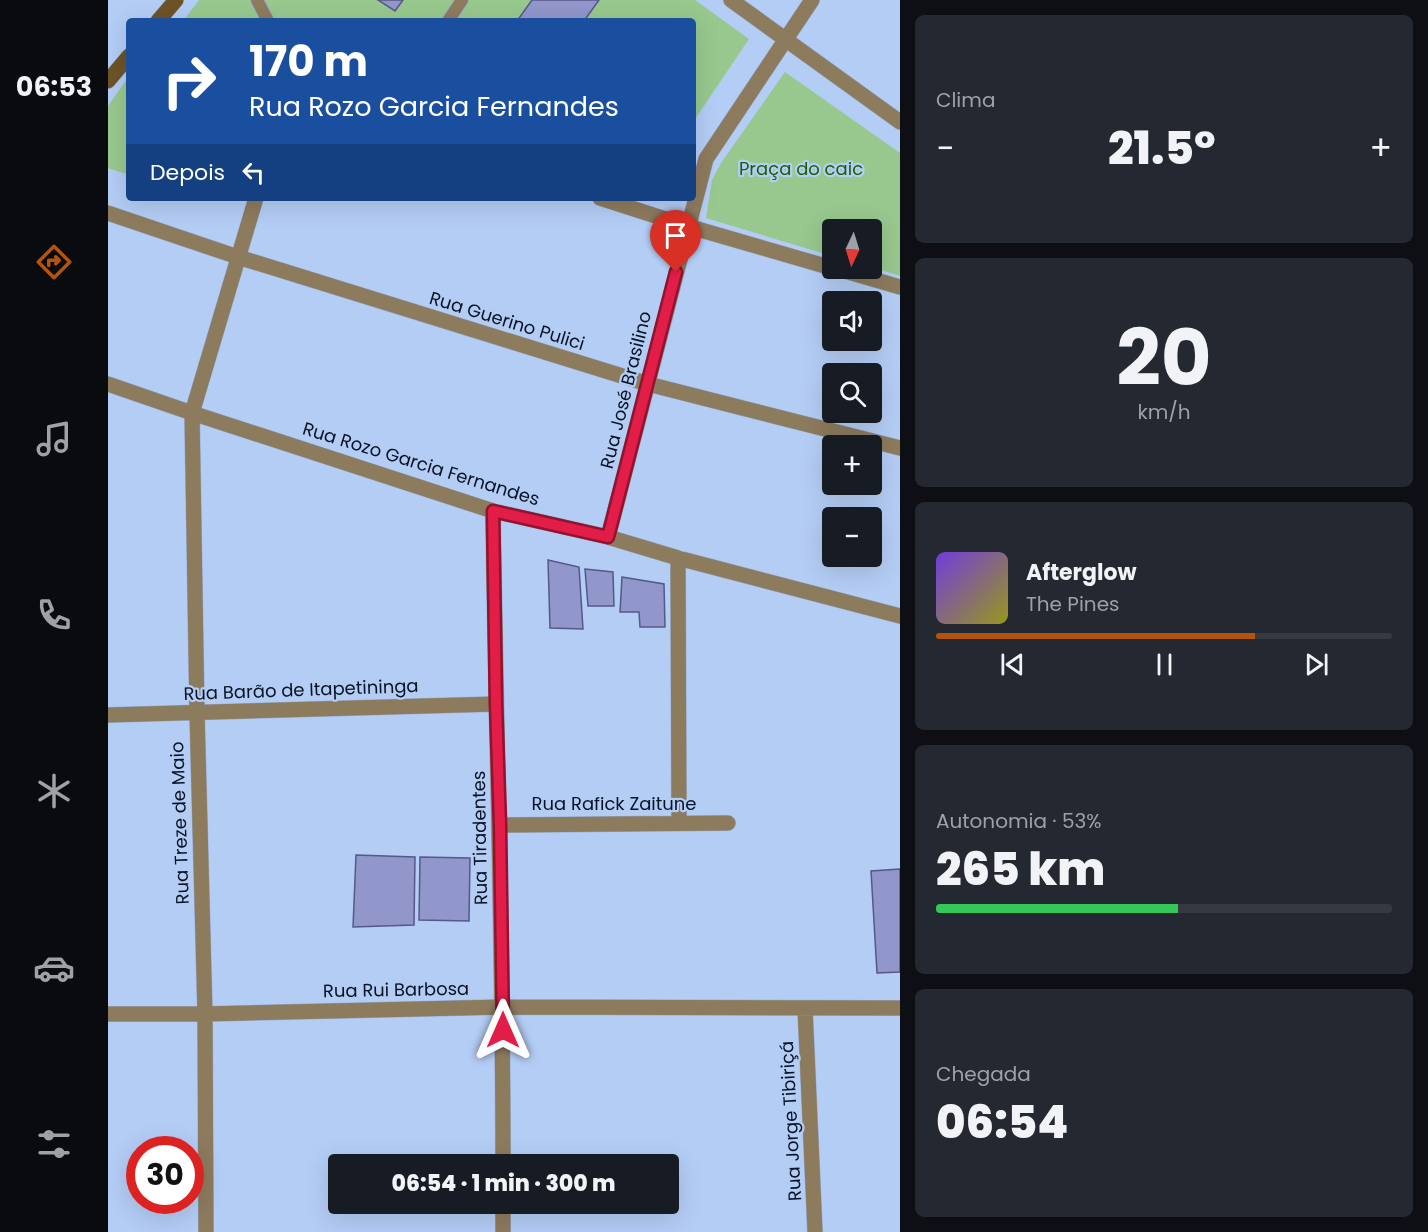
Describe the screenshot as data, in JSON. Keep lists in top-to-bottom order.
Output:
{
  "streets": {
    "street": [
      "Rua Guerino Pulici",
      "Rua José Brasilino",
      "Rua Rozo Garcia Fernandes",
      "Rua Barão de Itapetininga",
      "Rua Rafick Zaitune",
      "Rua Treze de Maio",
      "Rua Tiradentes",
      "Rua Rui Barbosa",
      "Rua Jorge Tibiriçá"
    ]
  },
  "crossings": [
    ["Rua Guerino Pulici", "Rua José Brasilino"],
    ["Rua Guerino Pulici", "Rua Treze de Maio"],
    ["Rua José Brasilino", "Rua Rozo Garcia Fernandes"],
    ["Rua Rozo Garcia Fernandes", "Rua Treze de Maio"],
    ["Rua Rozo Garcia Fernandes", "Rua Tiradentes"],
    ["Rua Barão de Itapetininga", "Rua Treze de Maio"],
    ["Rua Barão de Itapetininga", "Rua Tiradentes"],
    ["Rua Rafick Zaitune", "Rua Tiradentes"],
    ["Rua Treze de Maio", "Rua Rui Barbosa"],
    ["Rua Tiradentes", "Rua Rui Barbosa"],
    ["Rua Rui Barbosa", "Rua Jorge Tibiriçá"]
  ],
  "parks": ["Praça do caic"],
  "north": "bottom",
  "page": {
    "tabs": "06:53",
    "tile": [
      "Clima",
      ["20", "km/h"],
      ["Autonomia · 53%", "265 km"],
      ["Chegada", "06:54"]
    ],
    "turn": ["170 m", "Rua Rozo Garcia Fernandes"],
    "heat": ["−", "21.5°", "+"],
    "then": "Depois",
    "map_buttons": ["+", "−"],
    "song": ["Afterglow", "The Pines"],
    "limit": "30",
    "trip": "06:54 · 1 min · 300 m"
  }
}
